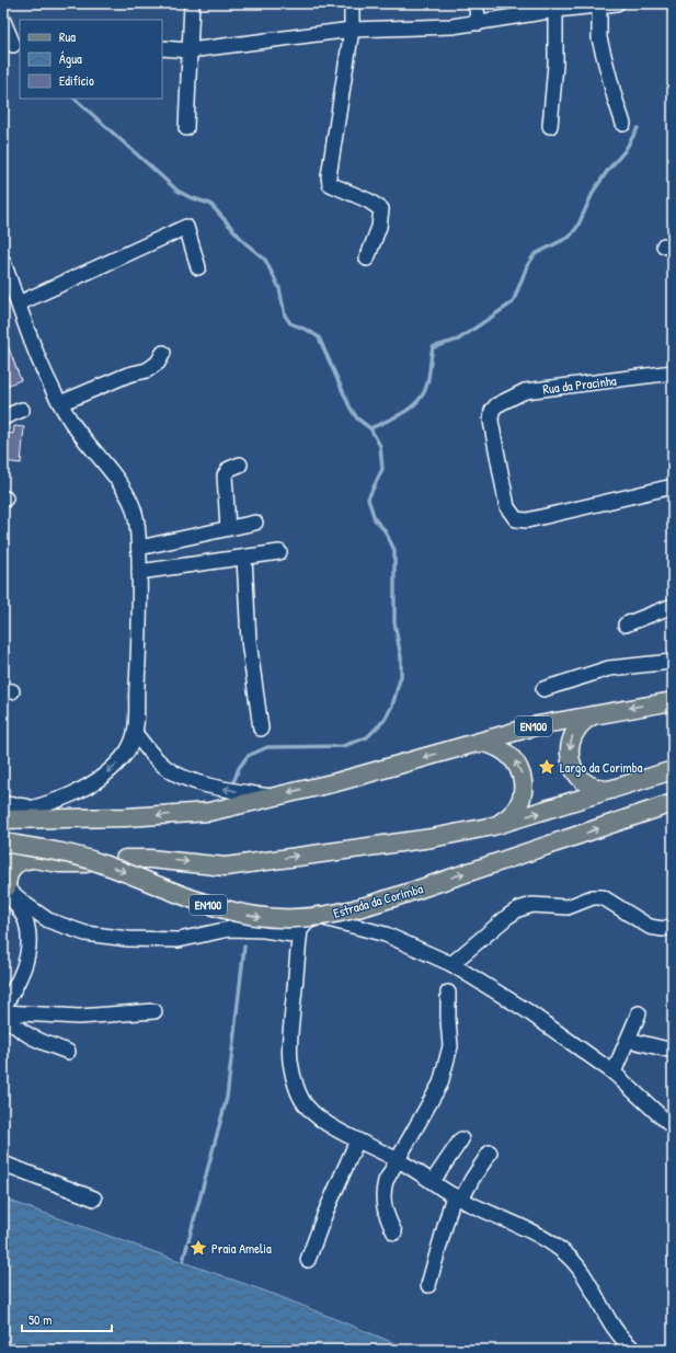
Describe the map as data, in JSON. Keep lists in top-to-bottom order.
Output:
{
  "streets": {
    "main road": ["EN100", "Estrada da Corimba"],
    "street": ["Rua da Pracinha"]
  },
  "places": {
    "place": ["Largo da Corimba", "Praia Amelia"]
  },
  "legend": ["Rua", "Água", "Edifício"],
  "scale_bar": "50 m"
}
